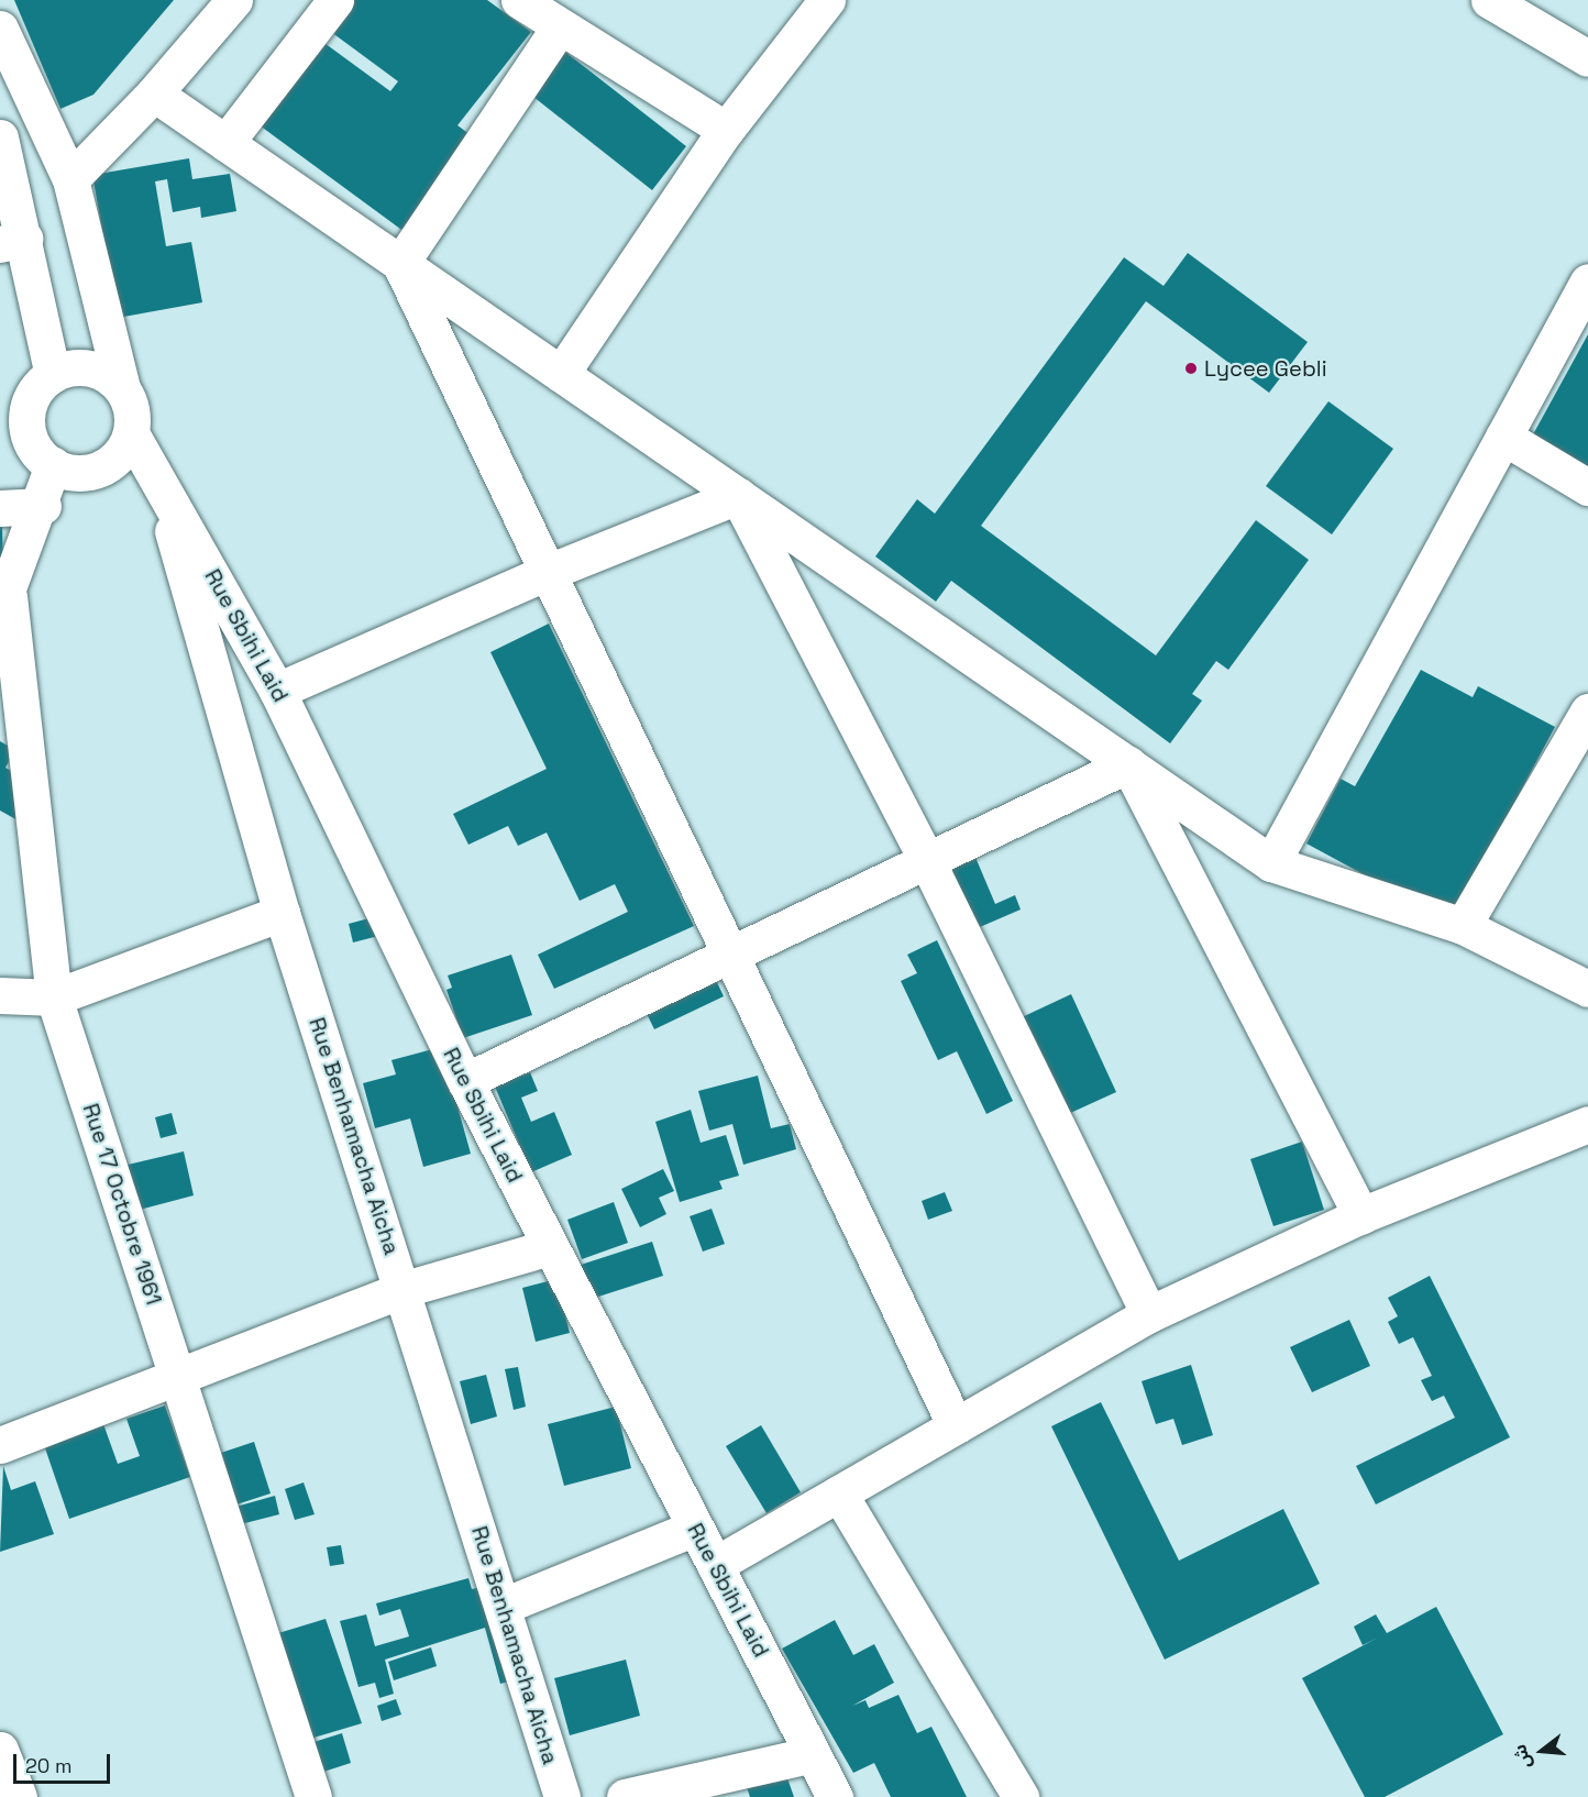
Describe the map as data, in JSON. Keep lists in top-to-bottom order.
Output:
{
  "streets": {
    "street": ["Rue Sbihi Laid", "Rue Benhamacha Aicha", "Rue 17 Octobre 1961"]
  },
  "crossings": [
    ["Rue Sbihi Laid", "Rue Benhamacha Aicha"]
  ],
  "places": ["Lycee Gebli"],
  "scale_bar": "20 m",
  "north": "left"
}
